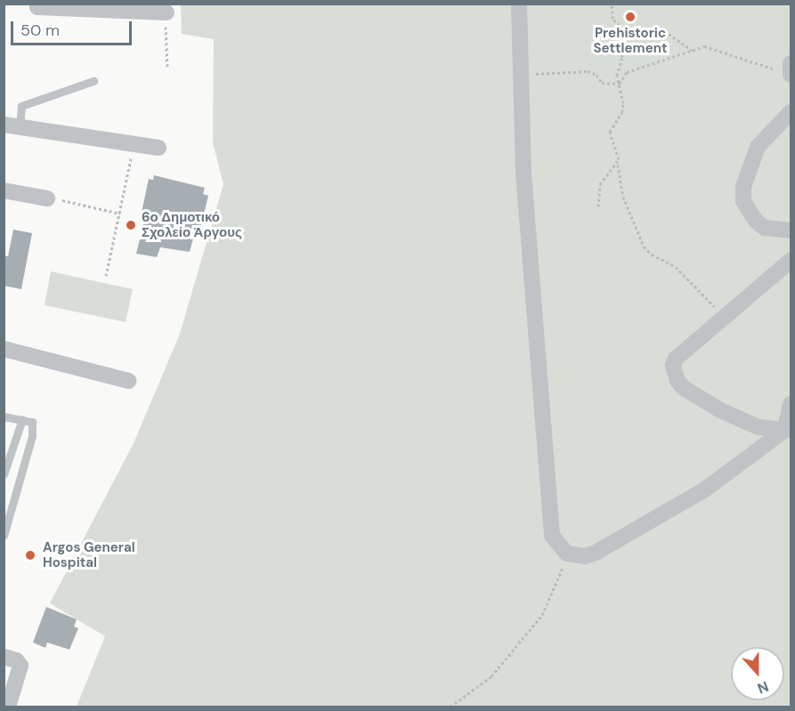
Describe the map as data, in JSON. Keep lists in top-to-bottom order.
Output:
{
  "places": ["Prehistoric Settlement", "6ο Δημοτικό Σχολείο Άργους", "Argos General Hospital"],
  "scale_bar": "50 m",
  "north": "bottom"
}
